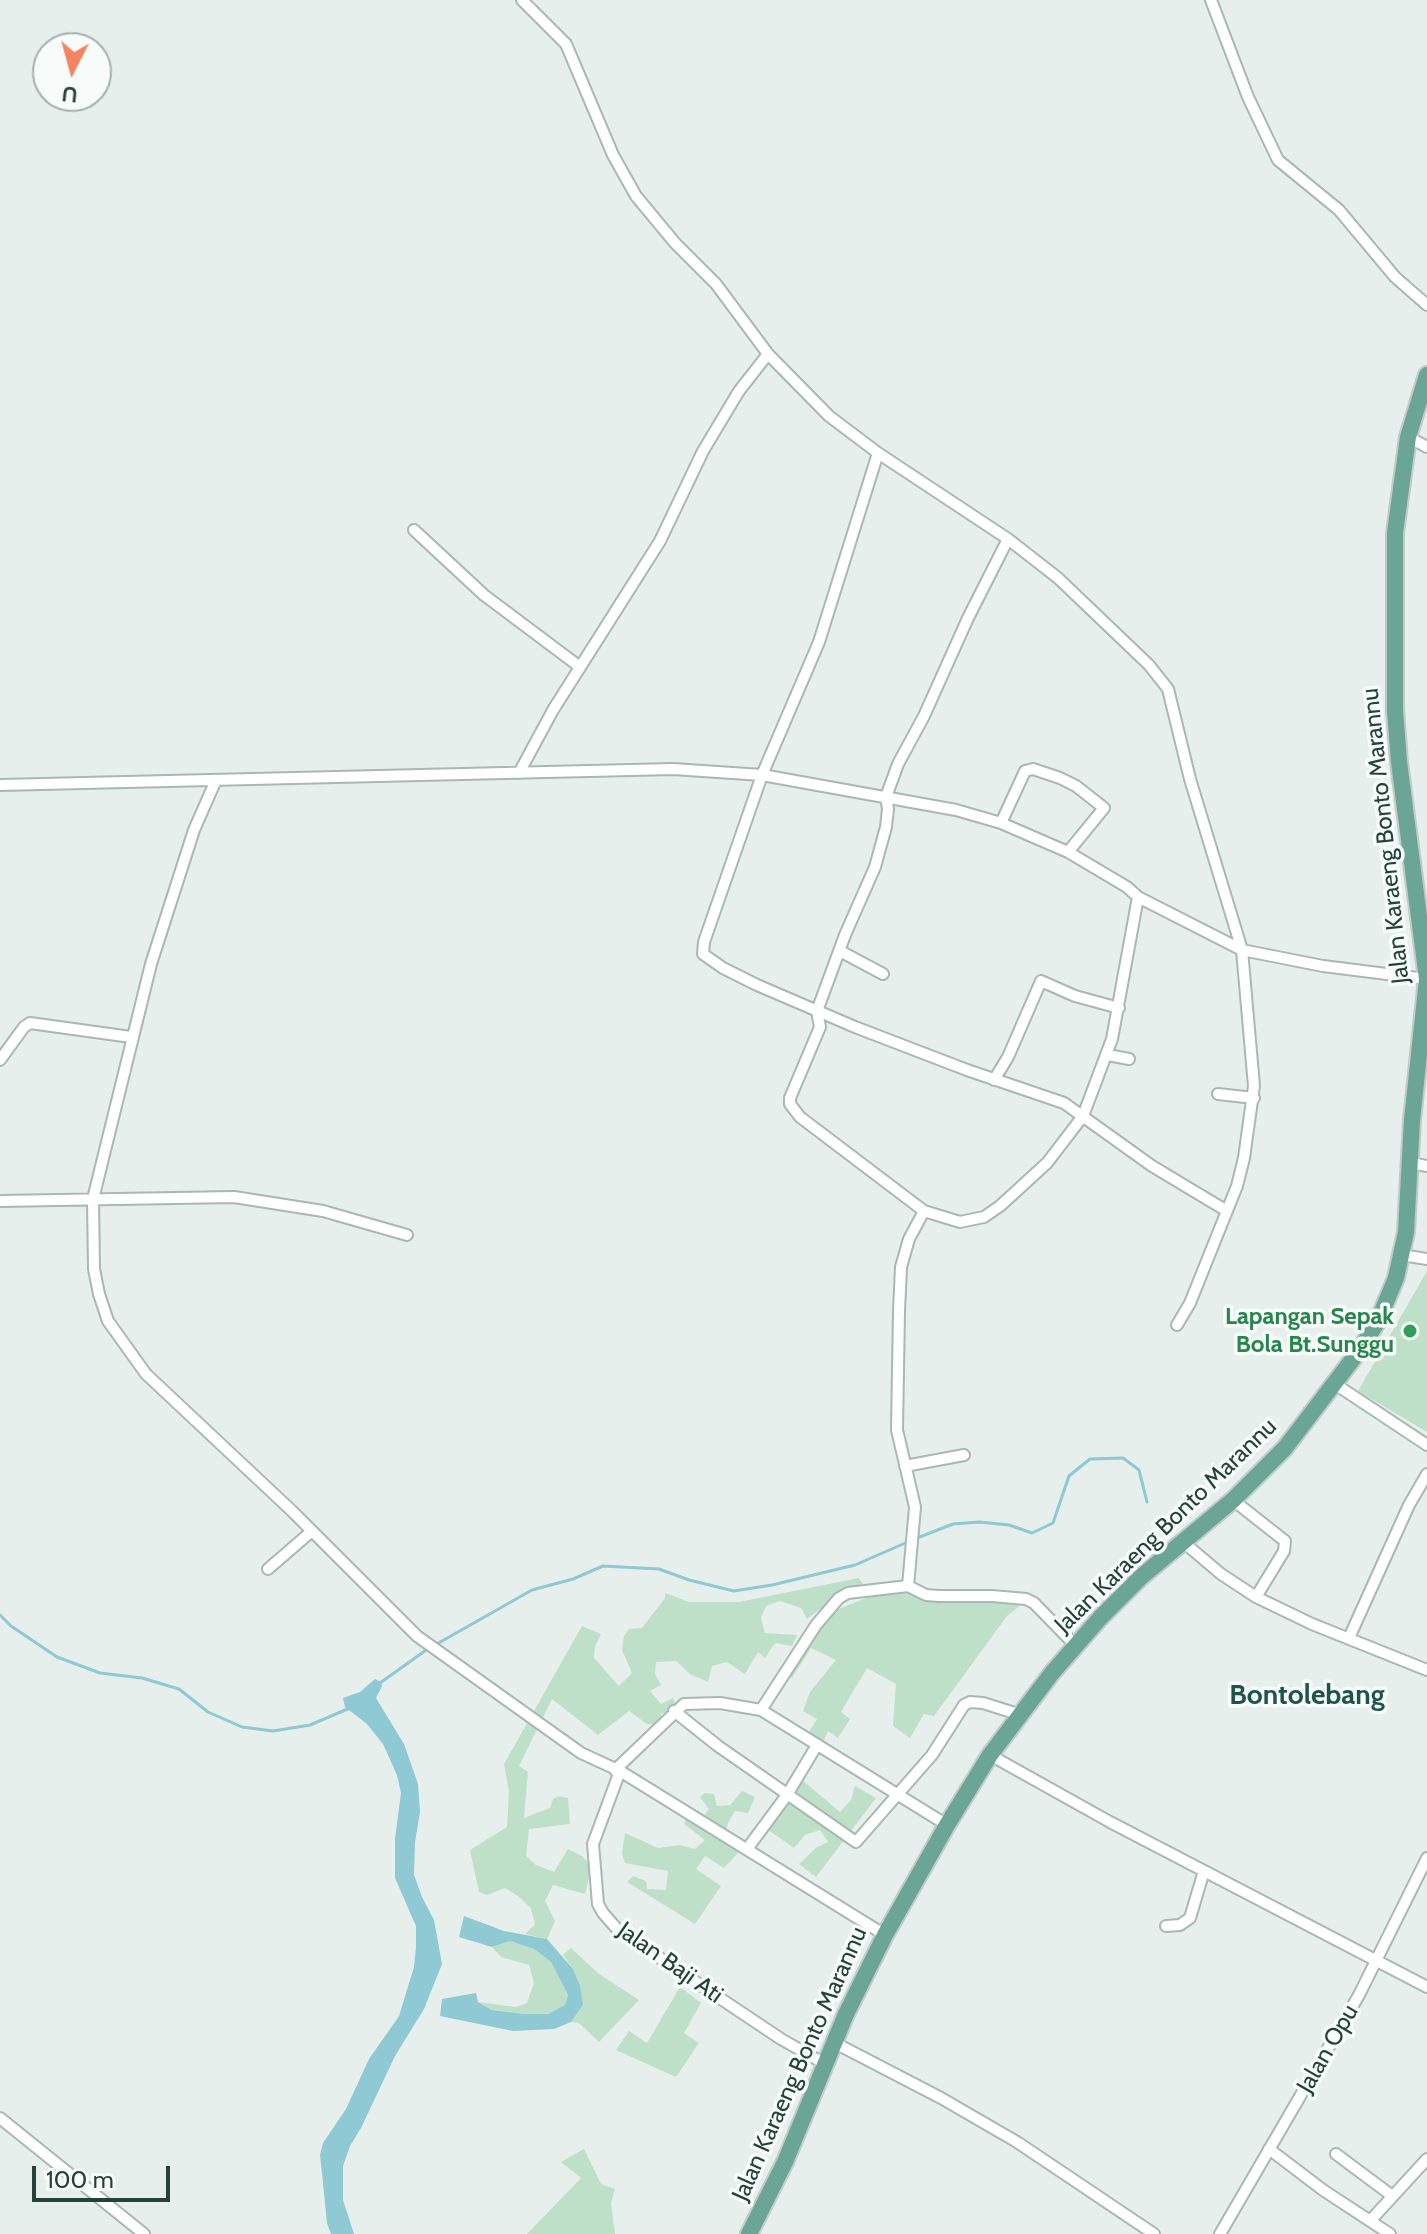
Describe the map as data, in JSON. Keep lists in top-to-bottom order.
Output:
{
  "streets": {
    "main road": ["Jalan Karaeng Bonto Marannu"],
    "street": ["Jalan Baji Ati", "Jalan Opu"]
  },
  "crossings": [
    ["Jalan Karaeng Bonto Marannu", "Jalan Baji Ati"]
  ],
  "districts": ["Bontolebang"],
  "places": ["Lapangan Sepak Bola Bt.Sunggu"],
  "scale_bar": "100 m",
  "north": "bottom"
}
